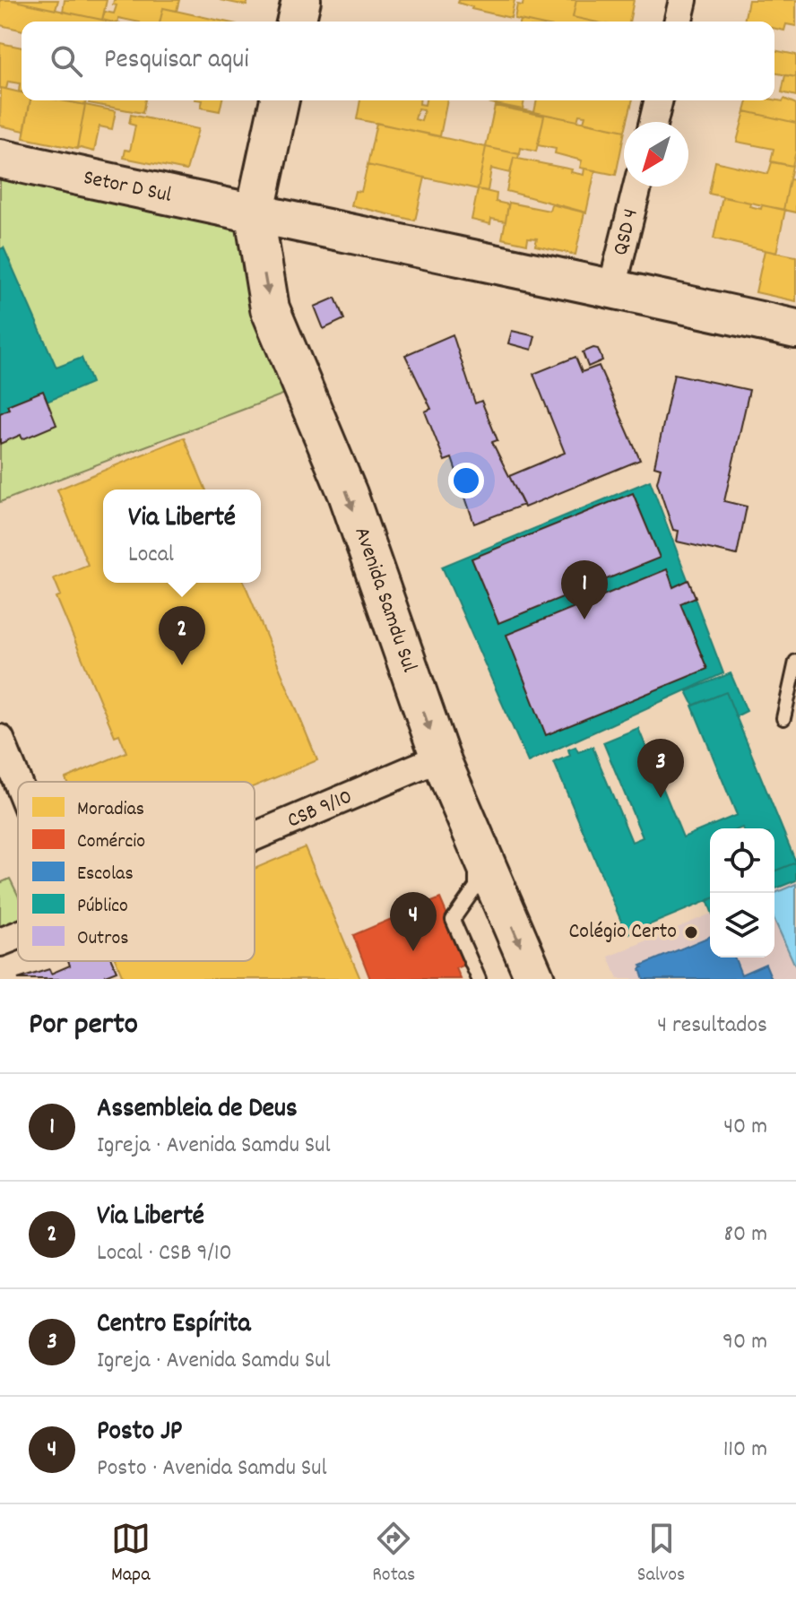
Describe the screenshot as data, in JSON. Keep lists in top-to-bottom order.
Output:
{
  "streets": {
    "main road": ["Setor D Sul", "Avenida Samdu Sul"],
    "street": ["QSD 4", "CSB 9/10"]
  },
  "crossings": [
    ["Setor D Sul", "QSD 4"],
    ["Setor D Sul", "Avenida Samdu Sul"],
    ["Avenida Samdu Sul", "CSB 9/10"]
  ],
  "one_way": ["Avenida Samdu Sul"],
  "places": ["Colégio Certo"],
  "legend": [
    "Moradias",
    "Comércio",
    "Escolas",
    "Público",
    "Outros"
  ],
  "north": "bottom left",
  "page": {
    "search": "Pesquisar aqui",
    "popup": ["Via Liberté", "Local"],
    "pins": [
      "1",
      "2",
      "3",
      "4"
    ],
    "heading": ["Por perto", "4 resultados"],
    "list": [
      {
        "mark": "1",
        "name": "Assembleia de Deus",
        "note": "Igreja · Avenida Samdu Sul",
        "value": "40 m"
      },
      {
        "mark": "2",
        "name": "Via Liberté",
        "note": "Local · CSB 9/10",
        "value": "80 m"
      },
      {
        "mark": "3",
        "name": "Centro Espírita",
        "note": "Igreja · Avenida Samdu Sul",
        "value": "90 m"
      },
      {
        "mark": "4",
        "name": "Posto JP",
        "note": "Posto · Avenida Samdu Sul",
        "value": "110 m"
      }
    ],
    "nav": ["Mapa", "Rotas", "Salvos"]
  }
}
